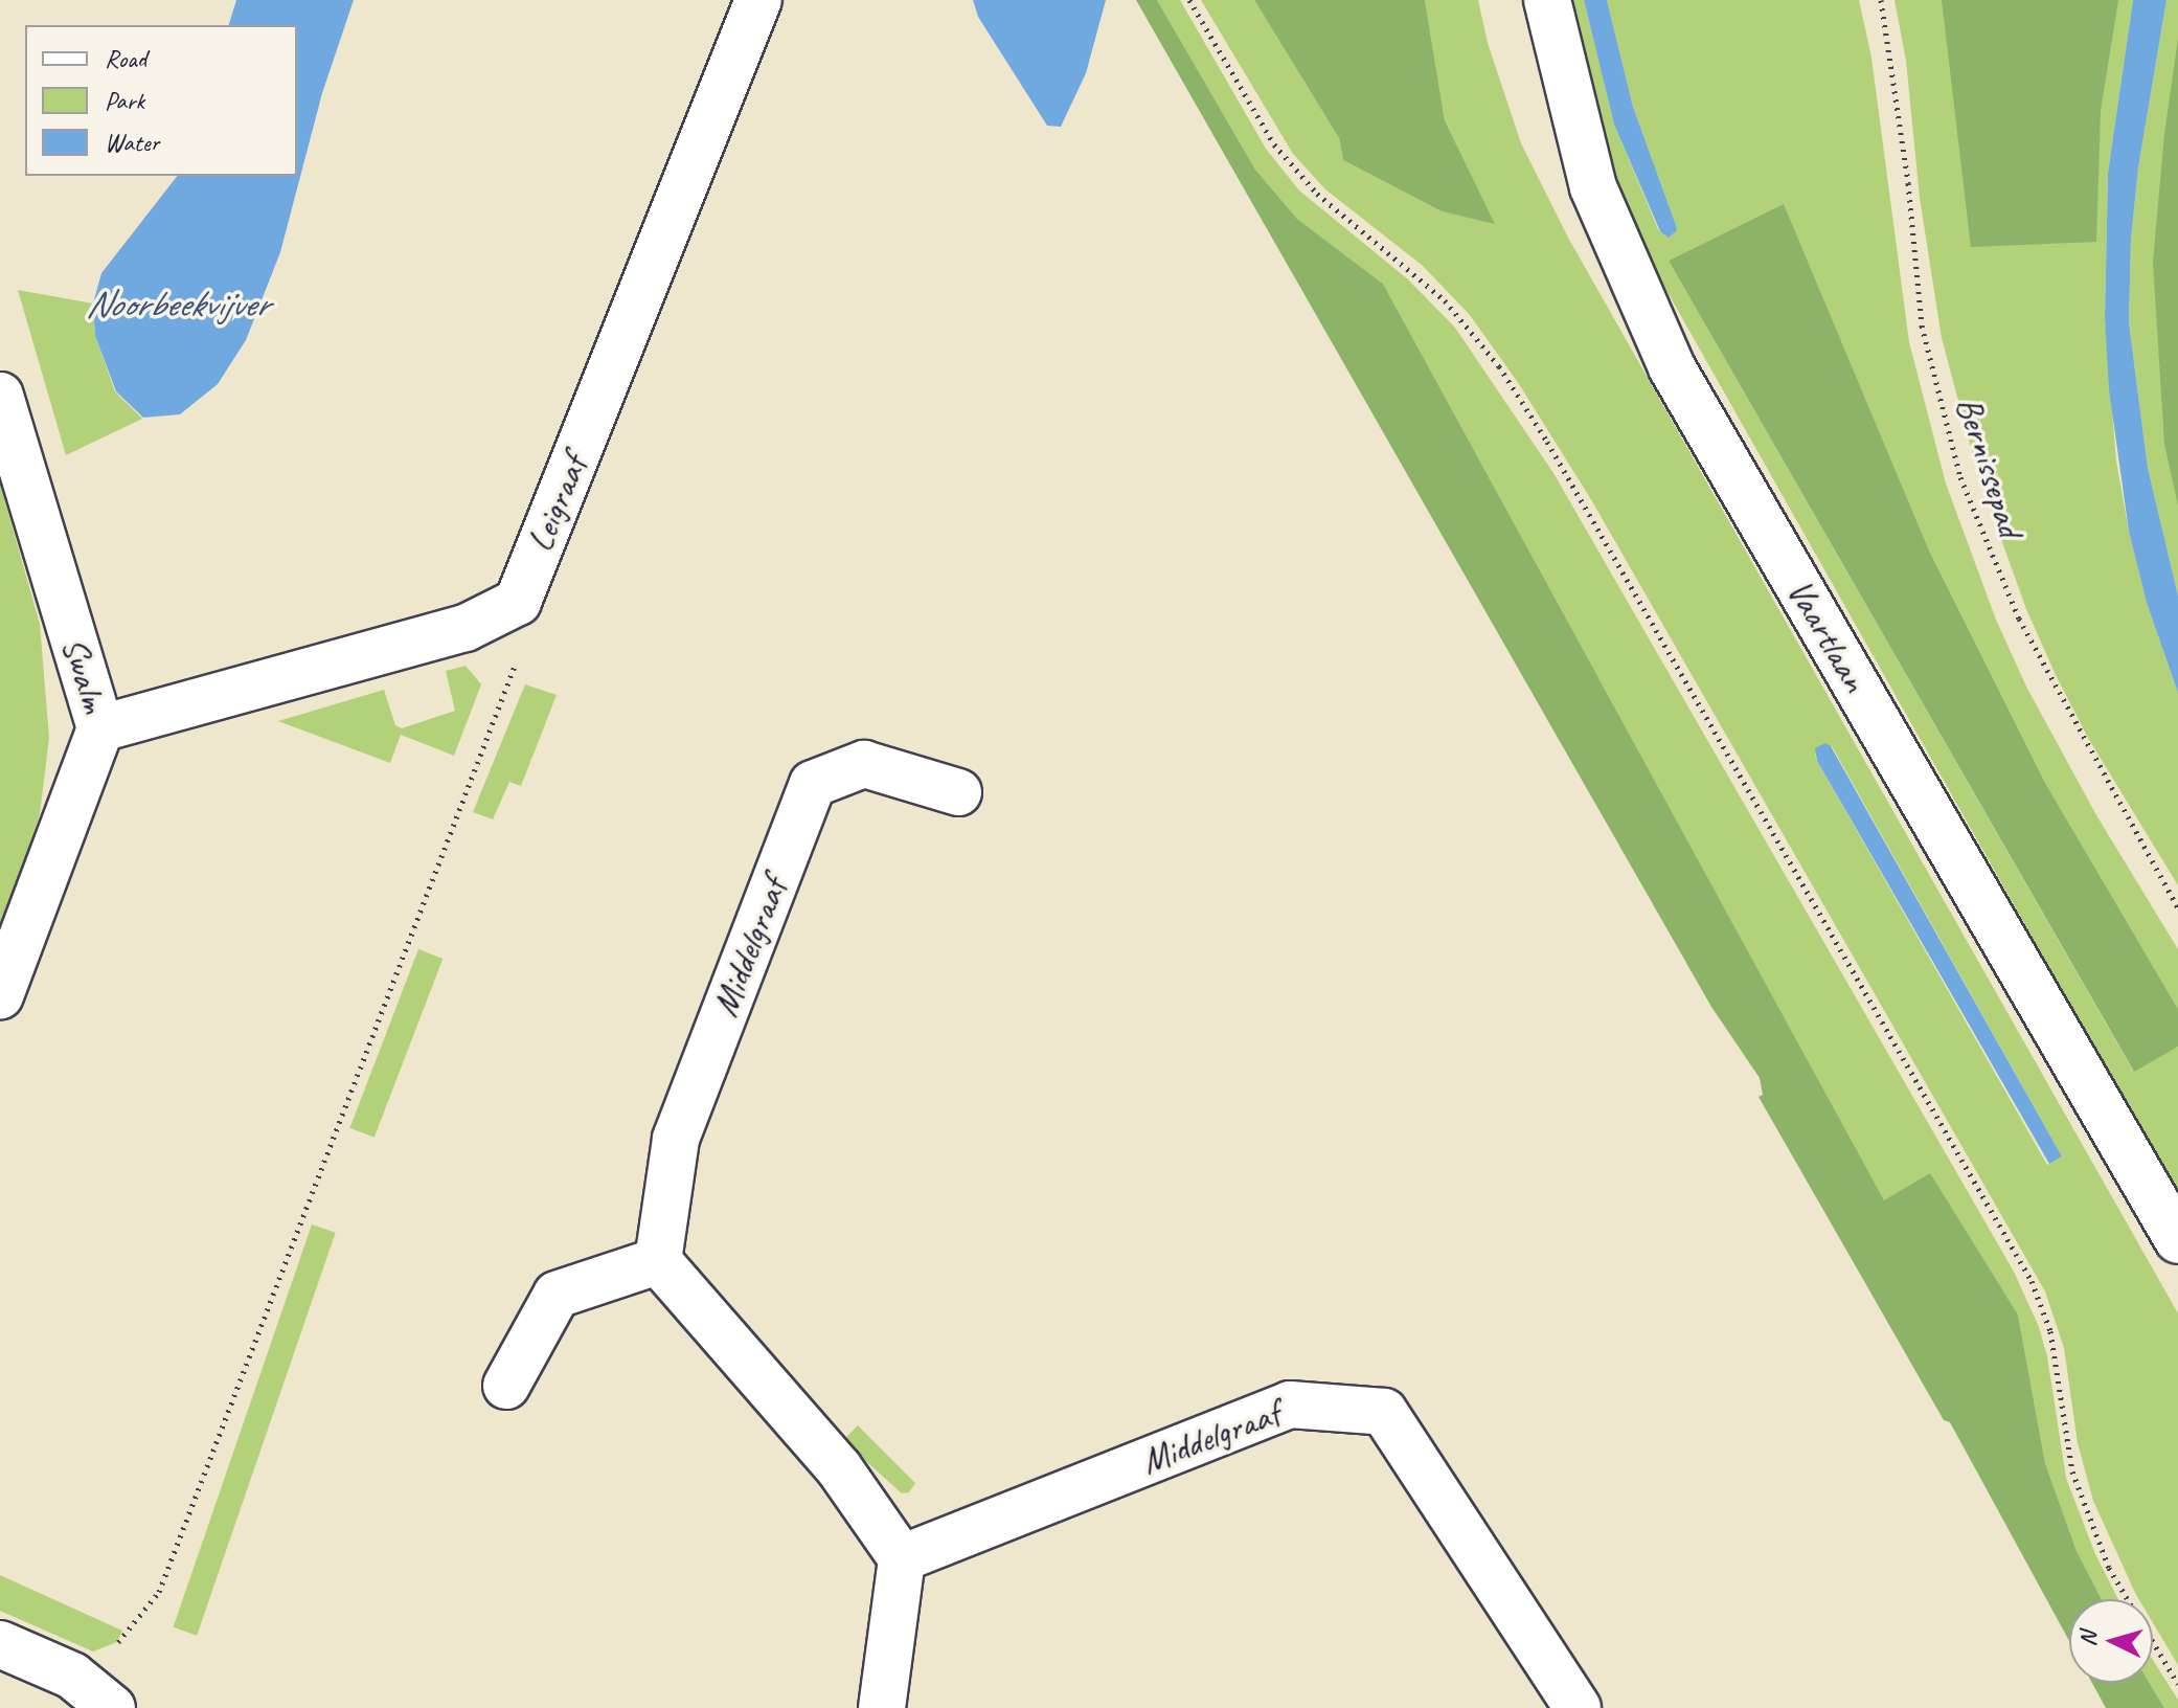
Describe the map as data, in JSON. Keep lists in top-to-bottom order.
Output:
{
  "streets": {
    "street": [
      "Leigraaf",
      "Vaartlaan",
      "Swalm",
      "Middelgraaf"
    ],
    "path": ["Bernissepad"]
  },
  "water": ["Noorbeekvijver"],
  "legend": ["Road", "Park", "Water"],
  "north": "left"
}
